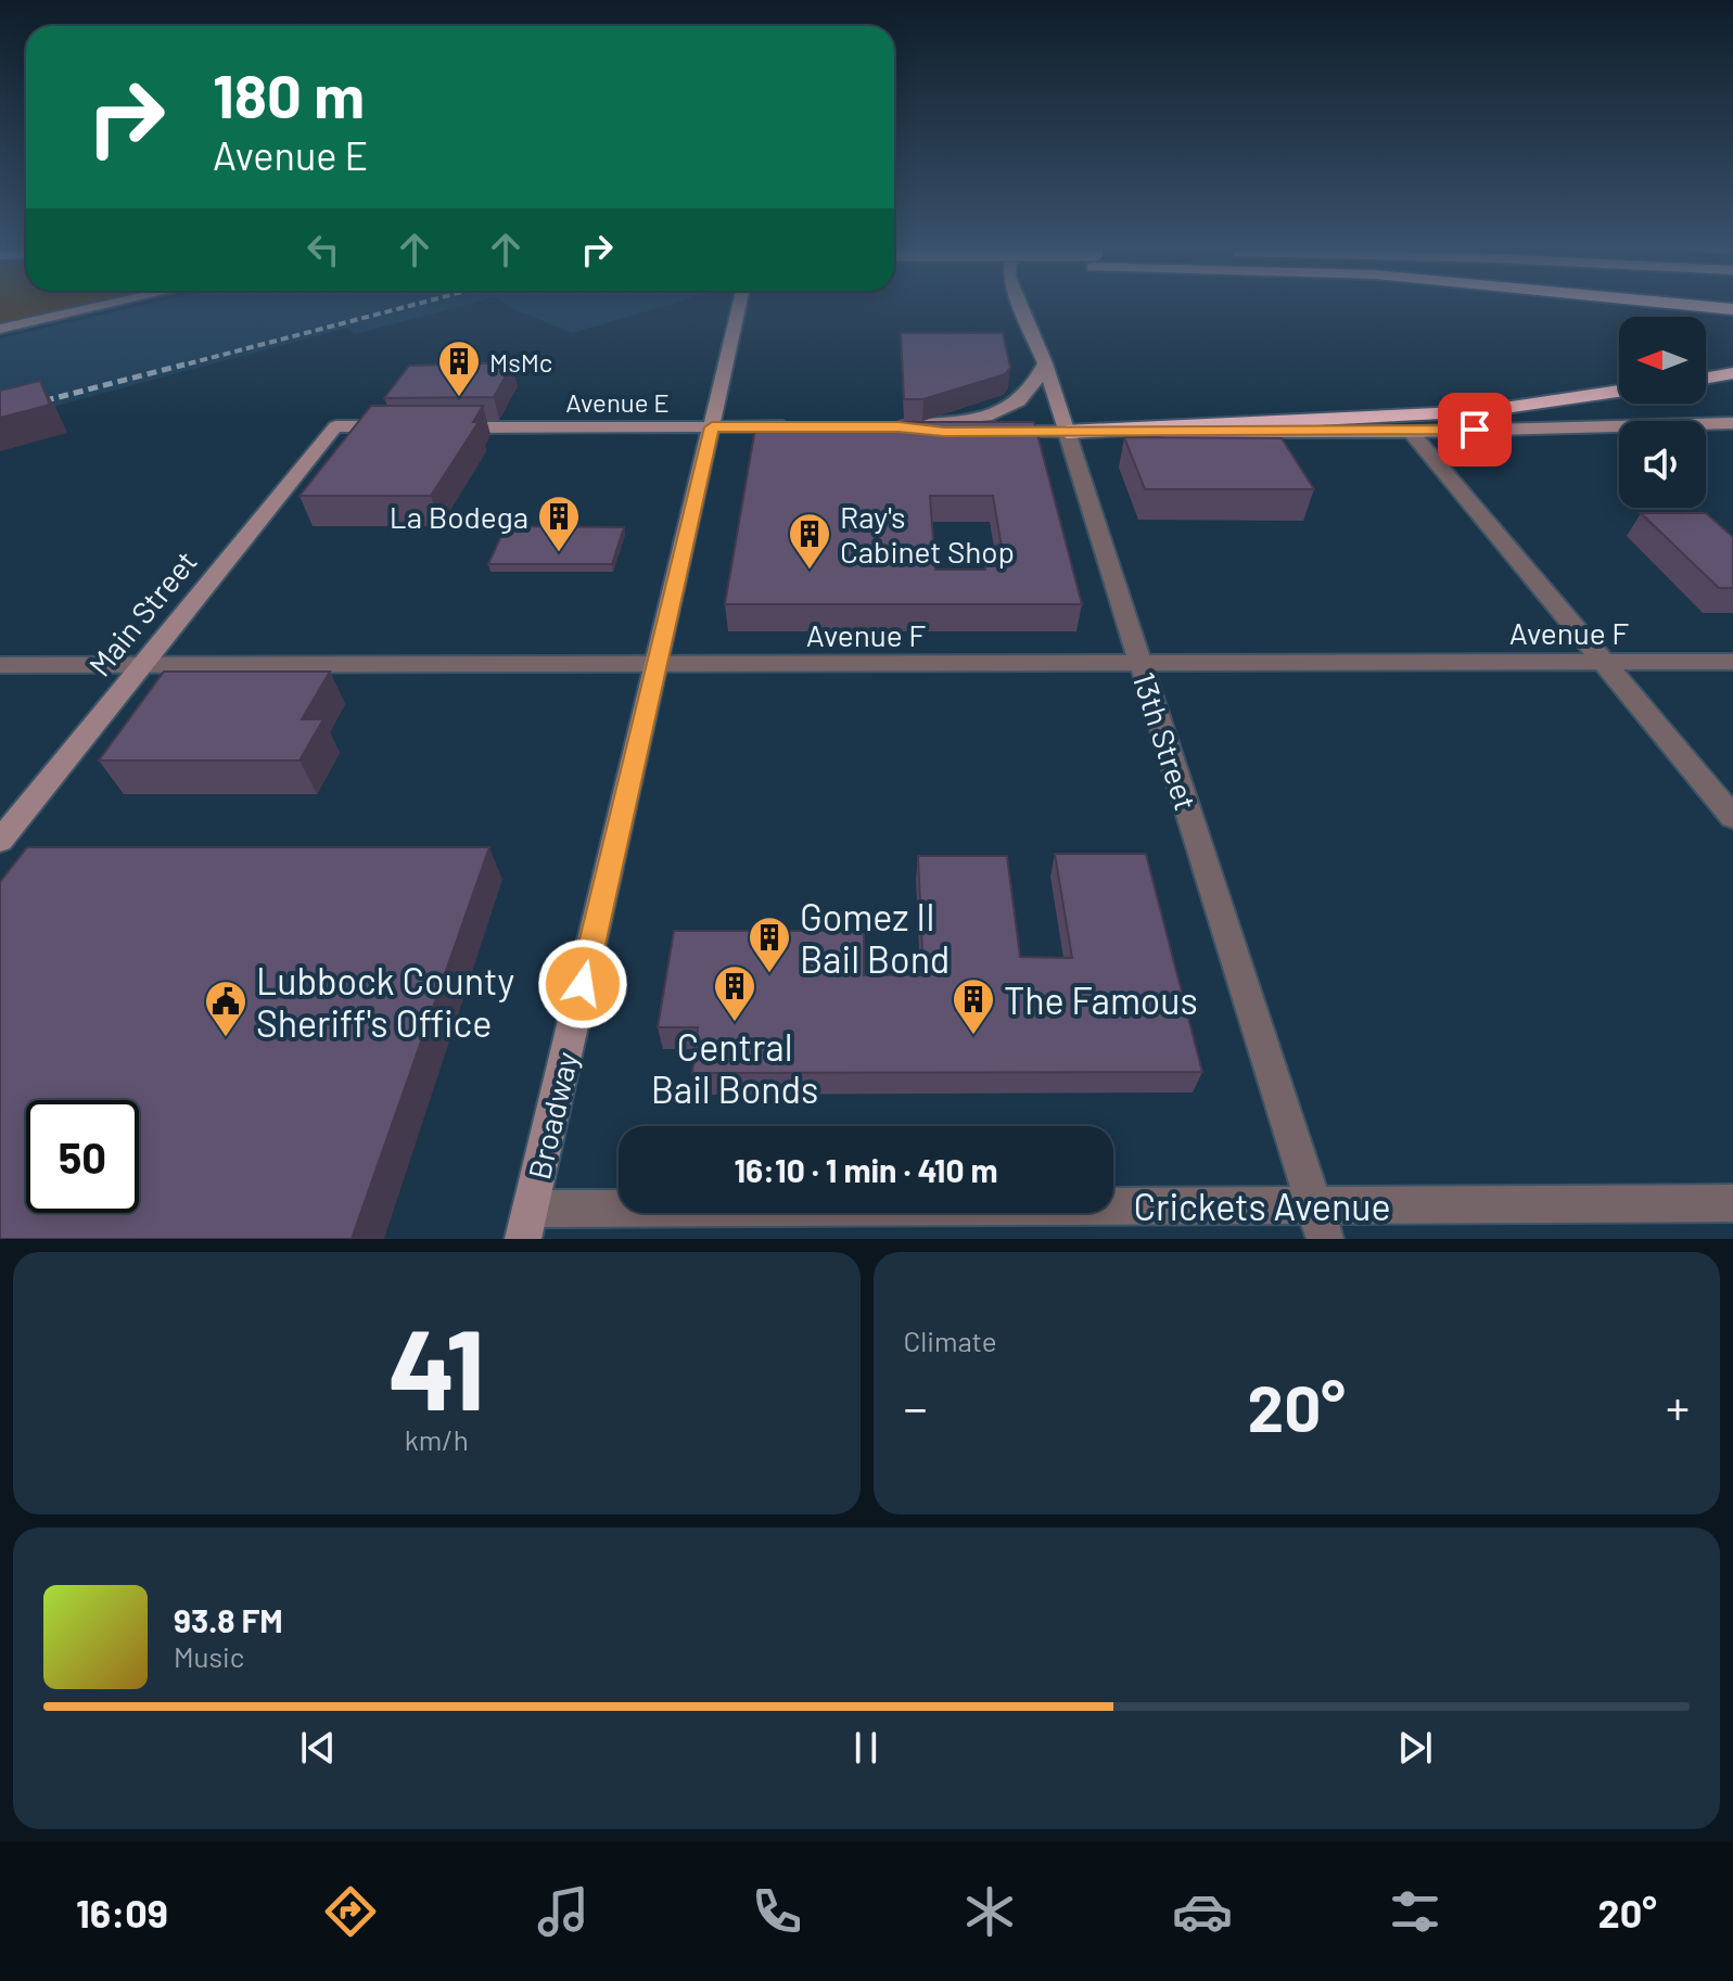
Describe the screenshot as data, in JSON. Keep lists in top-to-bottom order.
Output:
{
  "streets": {
    "main road": [
      "Avenue E",
      "Main Street",
      "13th Street",
      "Broadway"
    ],
    "street": ["Avenue F", "Crickets Avenue"]
  },
  "crossings": [
    ["Avenue E", "Broadway"],
    ["Main Street", "Avenue F"],
    ["Avenue F", "13th Street"],
    ["Avenue F", "Broadway"],
    ["13th Street", "Crickets Avenue"],
    ["Broadway", "Crickets Avenue"]
  ],
  "places": {
    "building": [
      "MsMc",
      "La Bodega",
      "Ray's Cabinet Shop",
      "Gomez II Bail Bond",
      "Central Bail Bonds",
      "The Famous"
    ],
    "public building": ["Lubbock County Sheriff's Office"]
  },
  "north": "left",
  "page": {
    "turn": ["180 m", "Avenue E"],
    "limit": "50",
    "trip": "16:10 · 1 min · 410 m",
    "tile": [
      ["41", "km/h"],
      "Climate"
    ],
    "heat": ["−", "20°", "+"],
    "song": ["93.8 FM", "Music"],
    "tabs": ["16:09", "20°"]
  }
}
